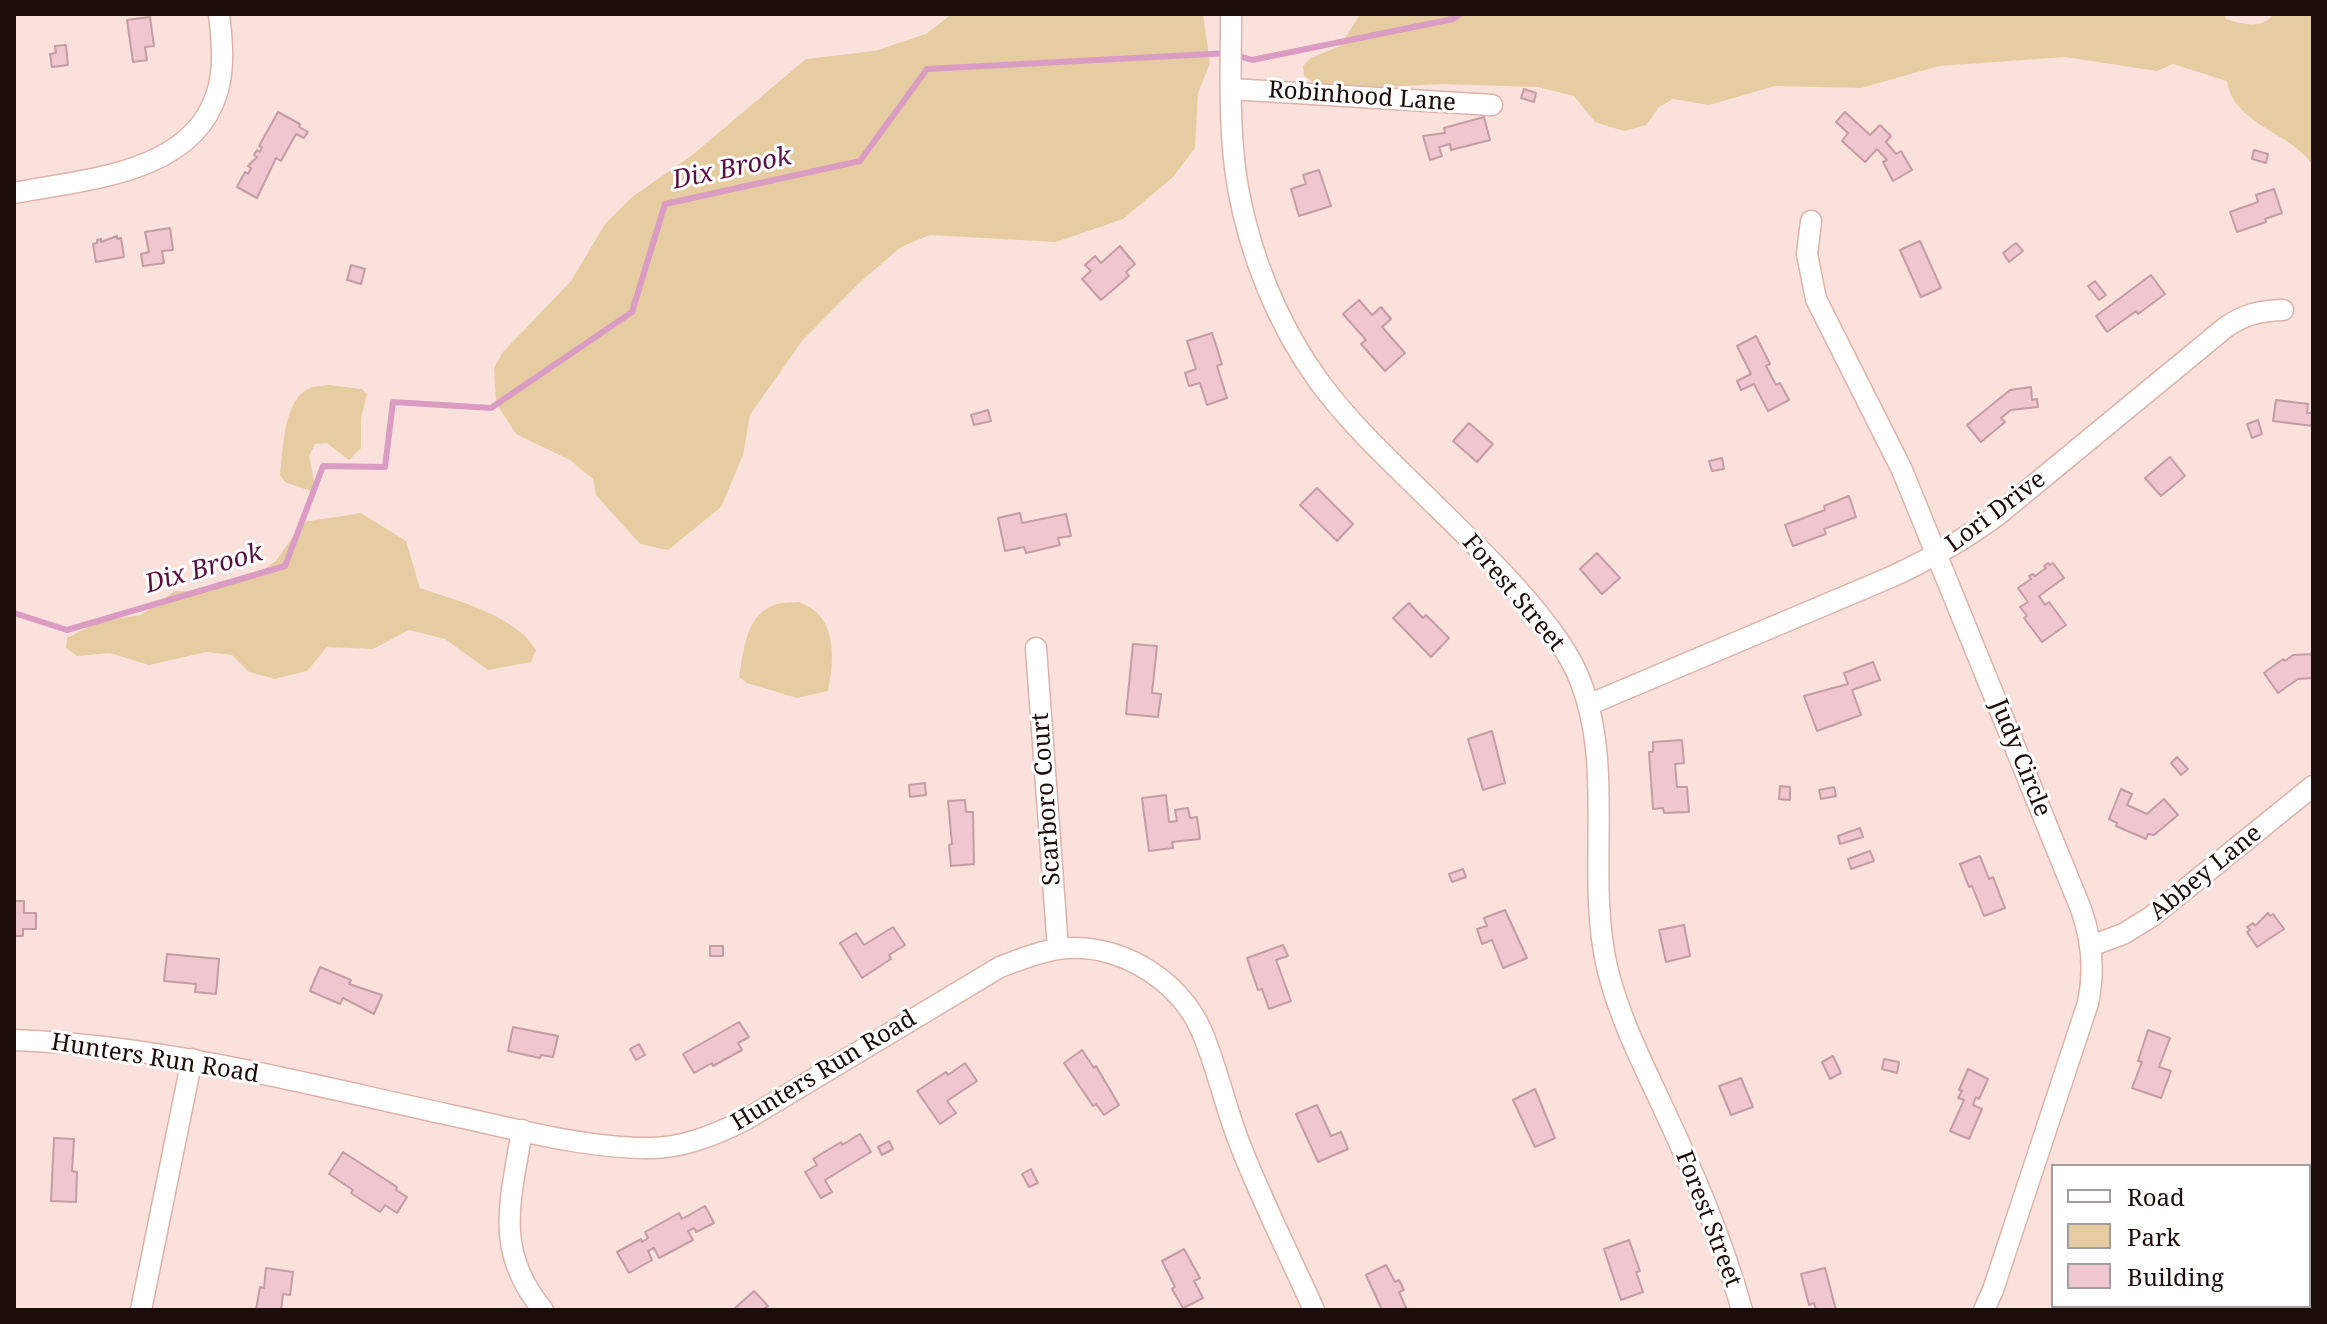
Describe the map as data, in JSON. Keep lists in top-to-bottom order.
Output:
{
  "streets": {
    "street": [
      "Robinhood Lane",
      "Lori Drive",
      "Forest Street",
      "Judy Circle",
      "Scarboro Court",
      "Abbey Lane",
      "Hunters Run Road"
    ]
  },
  "crossings": [
    ["Robinhood Lane", "Forest Street"],
    ["Lori Drive", "Forest Street"],
    ["Lori Drive", "Judy Circle"],
    ["Judy Circle", "Abbey Lane"],
    ["Scarboro Court", "Hunters Run Road"]
  ],
  "water": ["Dix Brook"],
  "legend": ["Road", "Park", "Building"]
}
